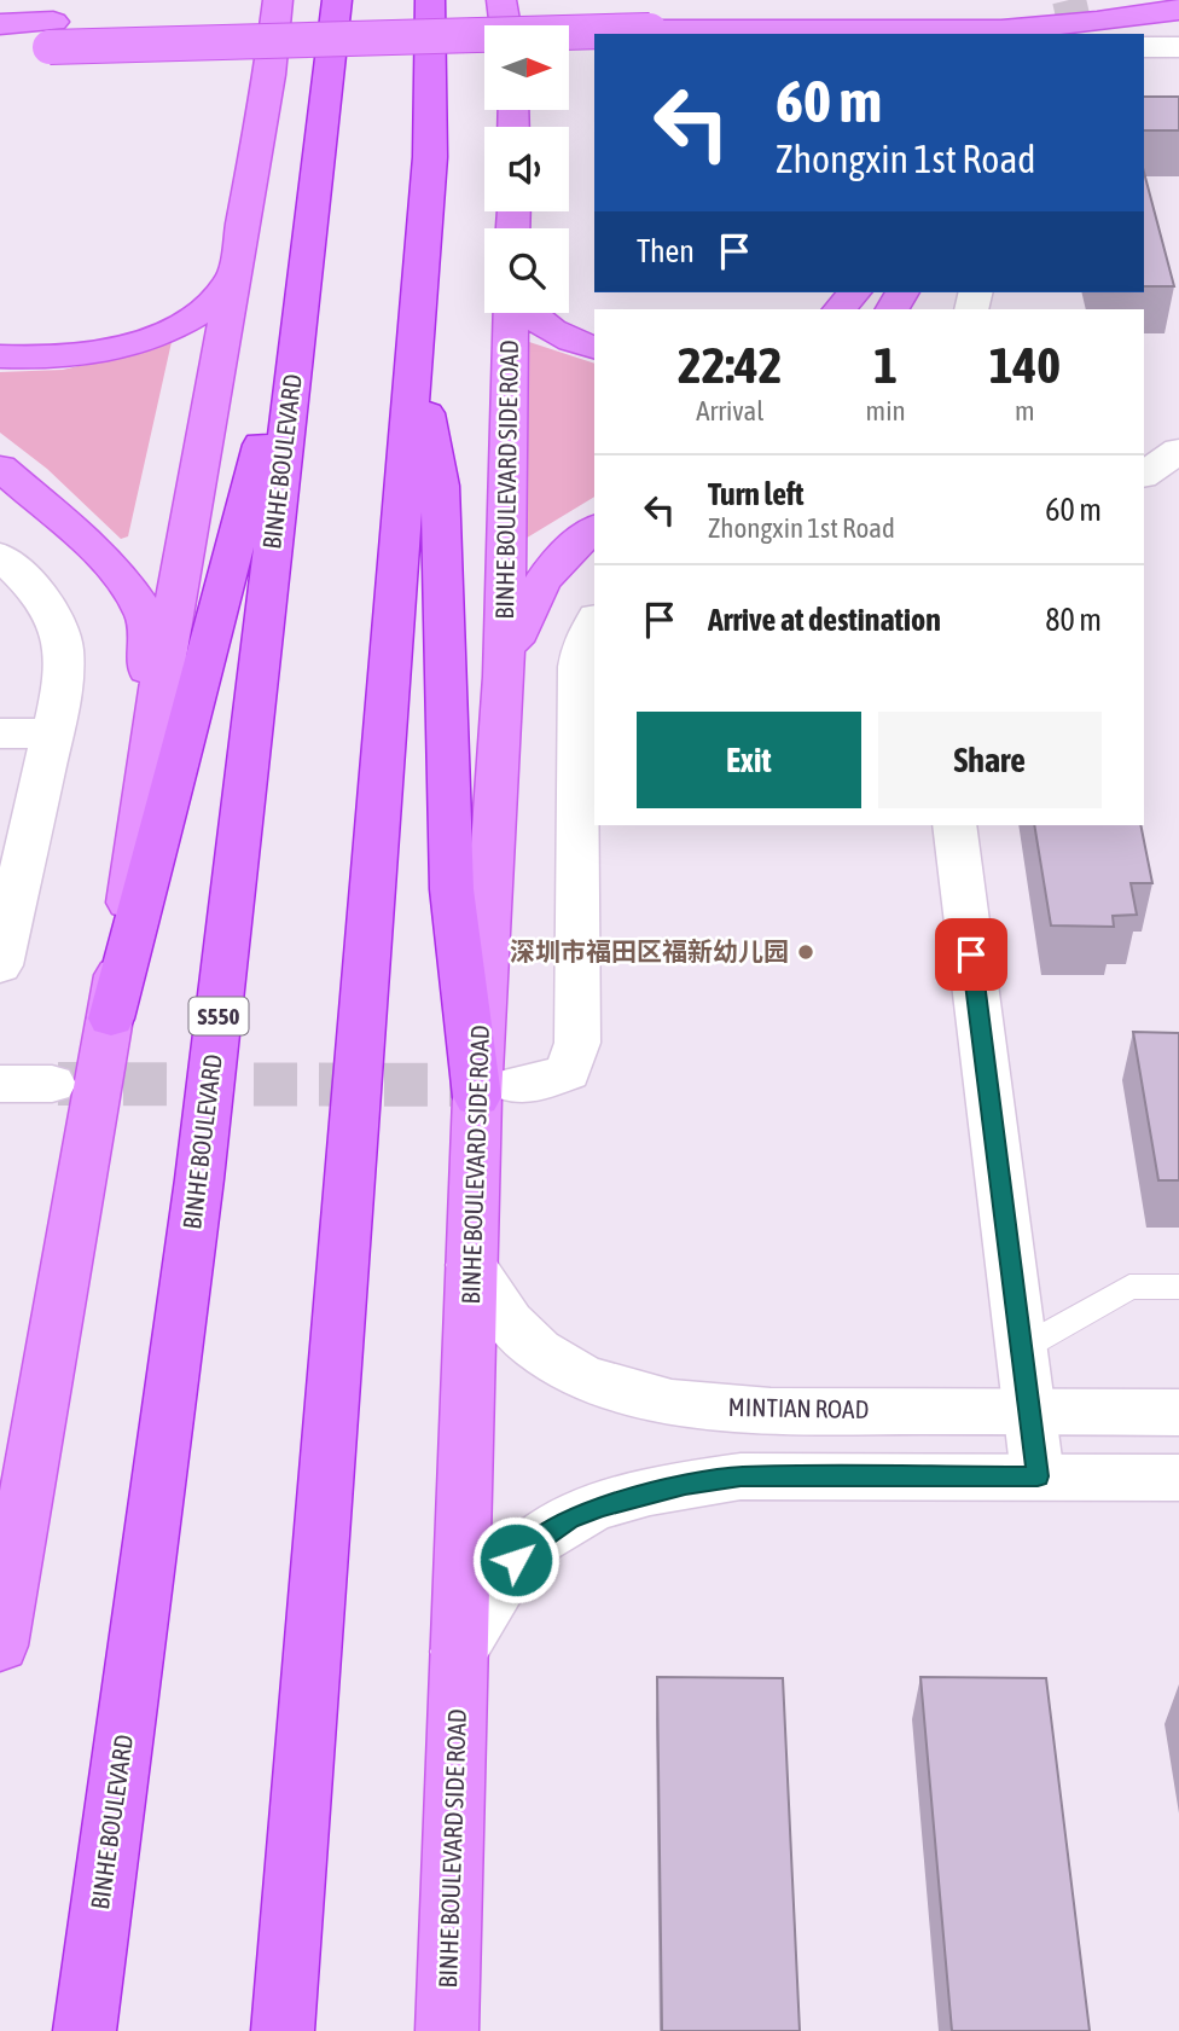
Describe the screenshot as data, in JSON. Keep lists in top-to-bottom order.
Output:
{
  "streets": {
    "highway": ["BINHE BOULEVARD", "S550"],
    "main road": ["BINHE BOULEVARD SIDE ROAD"],
    "street": ["MINTIAN ROAD"]
  },
  "crossings": [
    ["BINHE BOULEVARD SIDE ROAD", "MINTIAN ROAD"]
  ],
  "places": ["深圳市福田区福新幼儿园"],
  "north": "right",
  "page": {
    "turn": ["60 m", "Zhongxin 1st Road"],
    "then": "Then",
    "eta": [
      "22:42",
      "Arrival",
      "1",
      "min",
      "140",
      "m"
    ],
    "list": [
      {
        "name": "Turn left",
        "note": "Zhongxin 1st Road",
        "value": "60 m"
      },
      {
        "name": "Arrive at destination",
        "value": "80 m"
      }
    ],
    "buttons": ["Exit", "Share"]
  }
}
